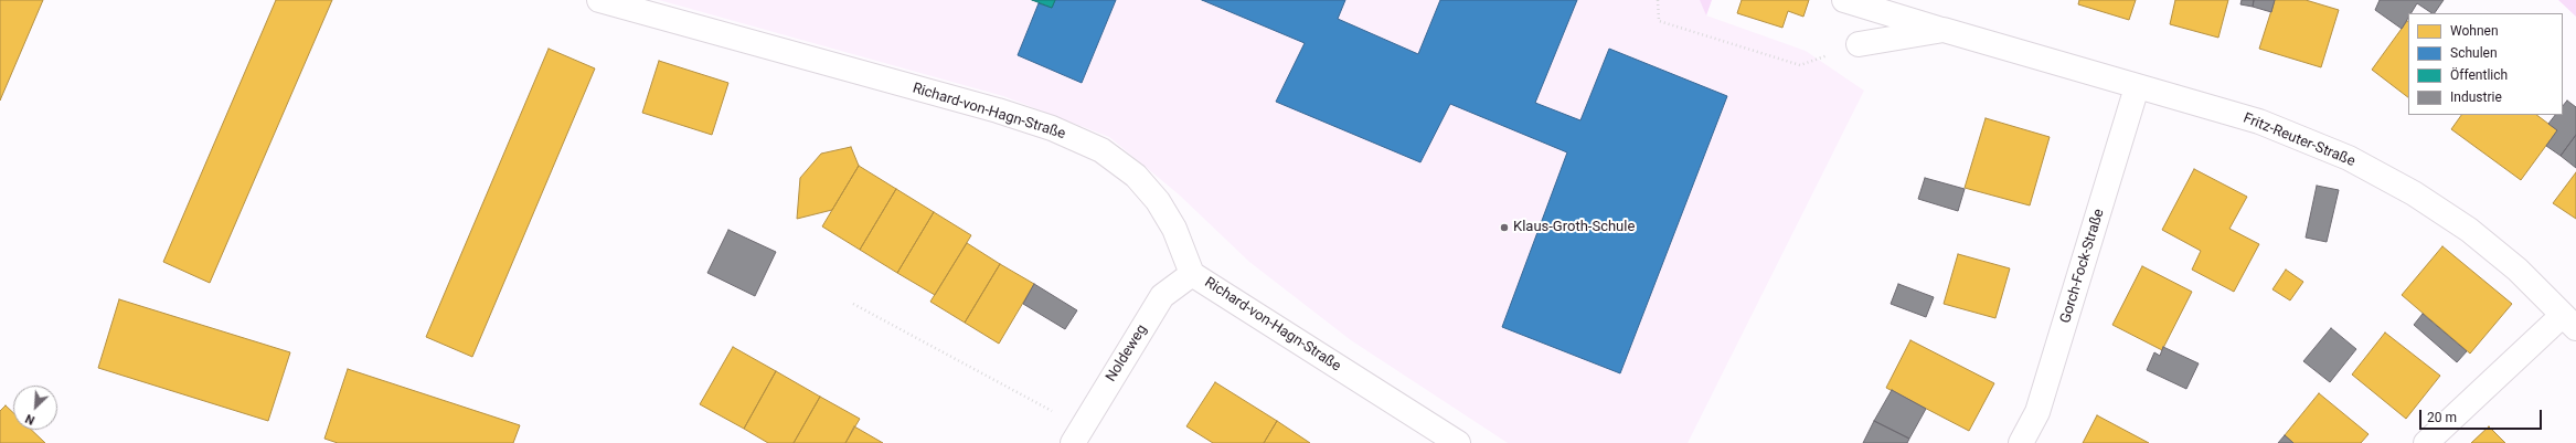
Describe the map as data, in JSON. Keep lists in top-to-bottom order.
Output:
{
  "streets": {
    "street": [
      "Richard-von-Hagn-Straße",
      "Fritz-Reuter-Straße",
      "Gorch-Fock-Straße",
      "Noldeweg"
    ]
  },
  "crossings": [
    ["Richard-von-Hagn-Straße", "Noldeweg"],
    ["Fritz-Reuter-Straße", "Gorch-Fock-Straße"]
  ],
  "places": ["Klaus-Groth-Schule"],
  "legend": [
    "Wohnen",
    "Schulen",
    "Öffentlich",
    "Industrie"
  ],
  "scale_bar": "20 m",
  "north": "bottom left"
}
